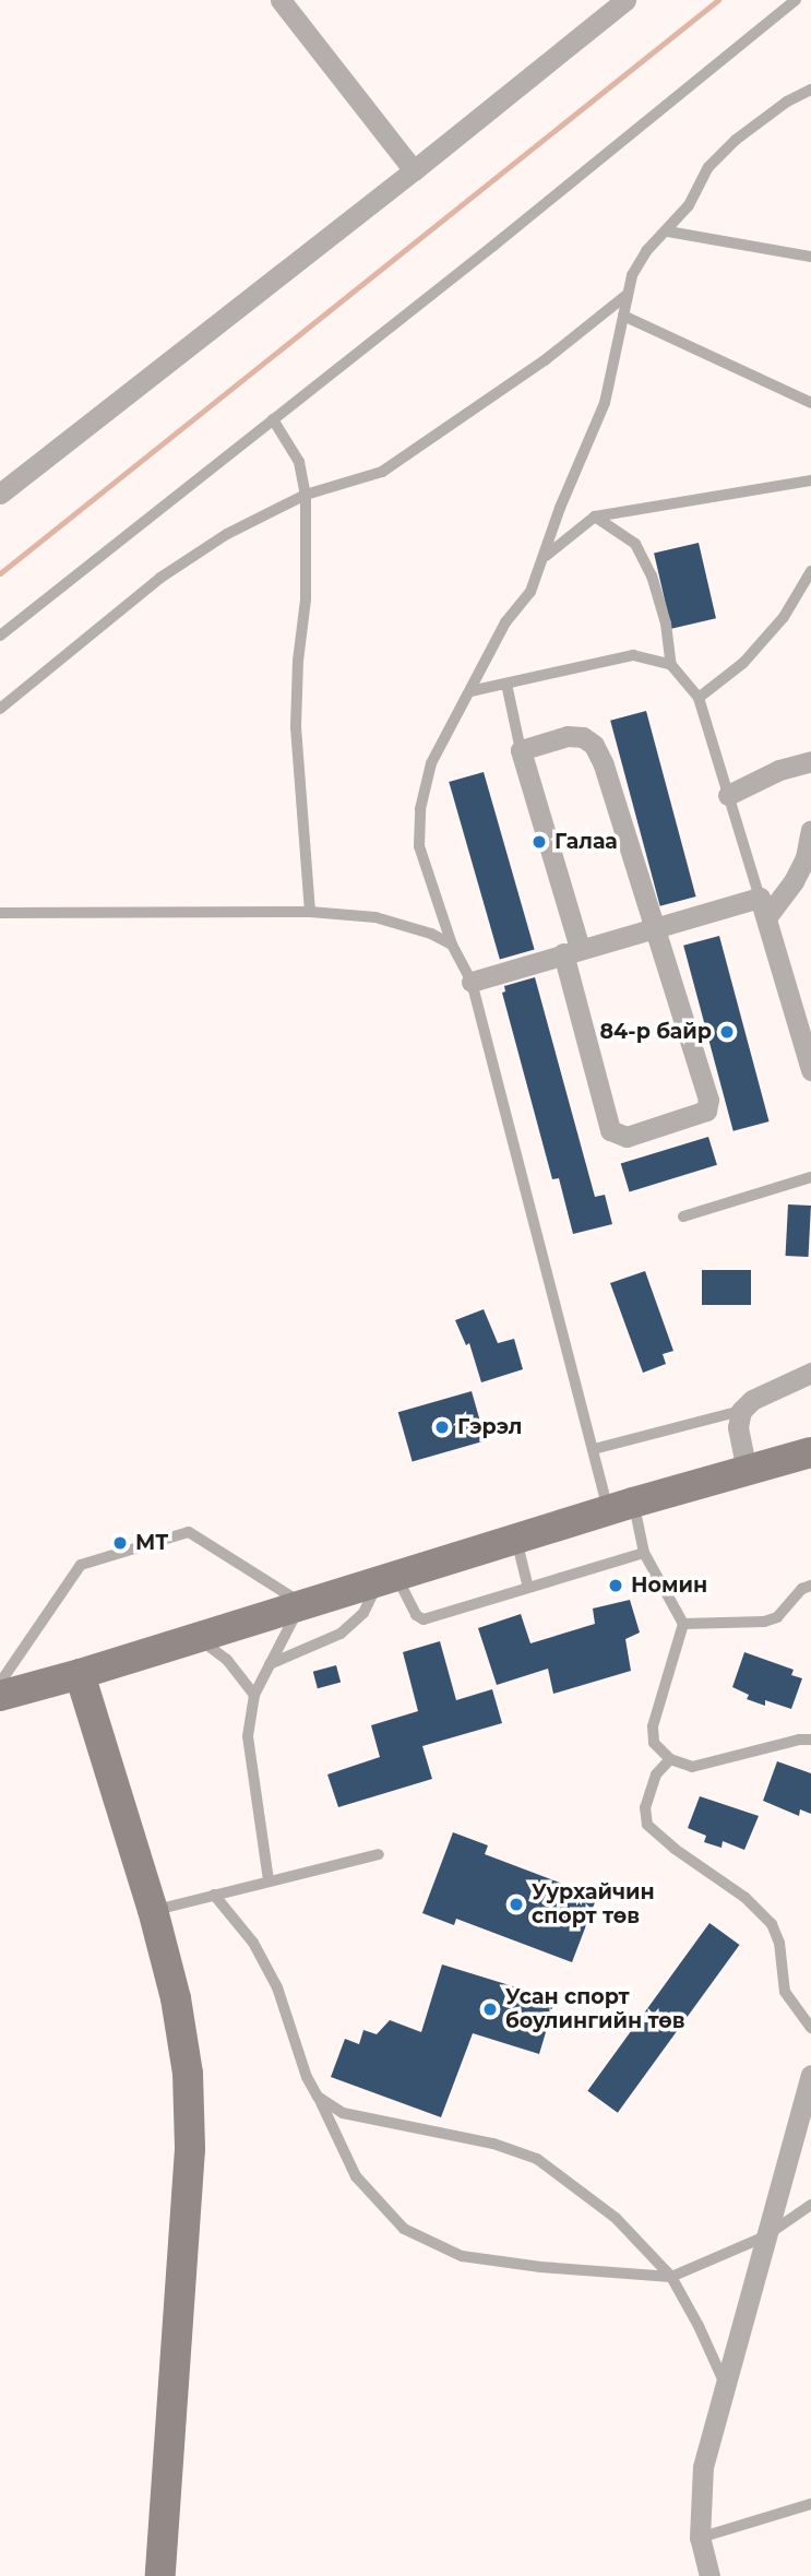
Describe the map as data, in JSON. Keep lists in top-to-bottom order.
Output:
{
  "places": [
    "Галаа",
    "84-р байр",
    "Гэрэл",
    "МТ",
    "Номин",
    "Уурхайчин спорт төв",
    "Усан спорт боулингийн төв"
  ]
}
